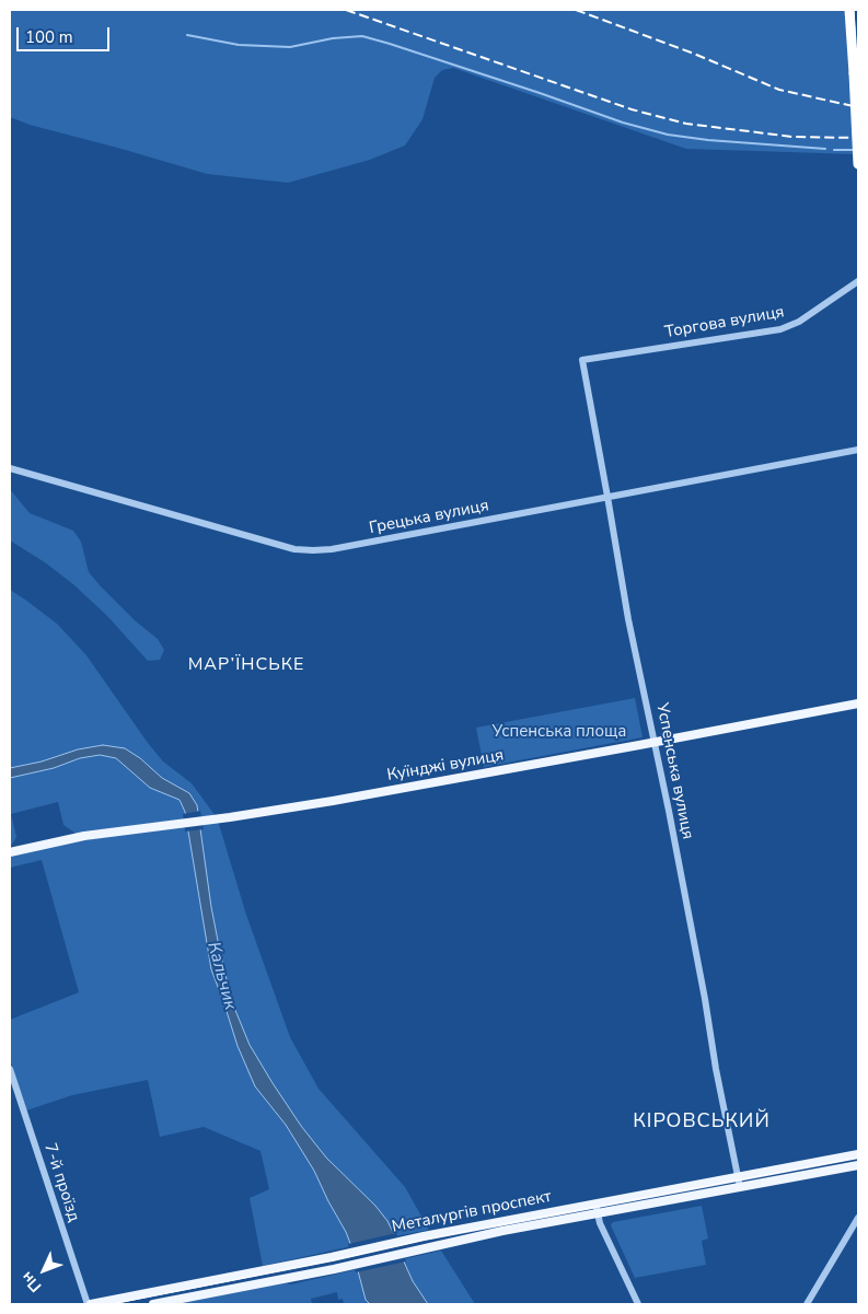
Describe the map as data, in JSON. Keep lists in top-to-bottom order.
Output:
{
  "streets": {
    "main road": ["Куїнджі вулиця", "Металургів проспект"],
    "street": [
      "Торгова вулиця",
      "Грецька вулиця",
      "Успенська вулиця",
      "7-й проїзд"
    ]
  },
  "crossings": [
    ["Торгова вулиця", "Успенська вулиця"],
    ["Грецька вулиця", "Успенська вулиця"],
    ["Куїнджі вулиця", "Успенська вулиця"],
    ["Успенська вулиця", "Металургів проспект"],
    ["7-й проїзд", "Металургів проспект"]
  ],
  "districts": ["МАР’ЇНСЬКЕ", "КІРОВСЬКИЙ"],
  "water": ["Кальчик"],
  "parks": ["Успенська площа"],
  "scale_bar": "100 m",
  "north": "bottom left"
}
